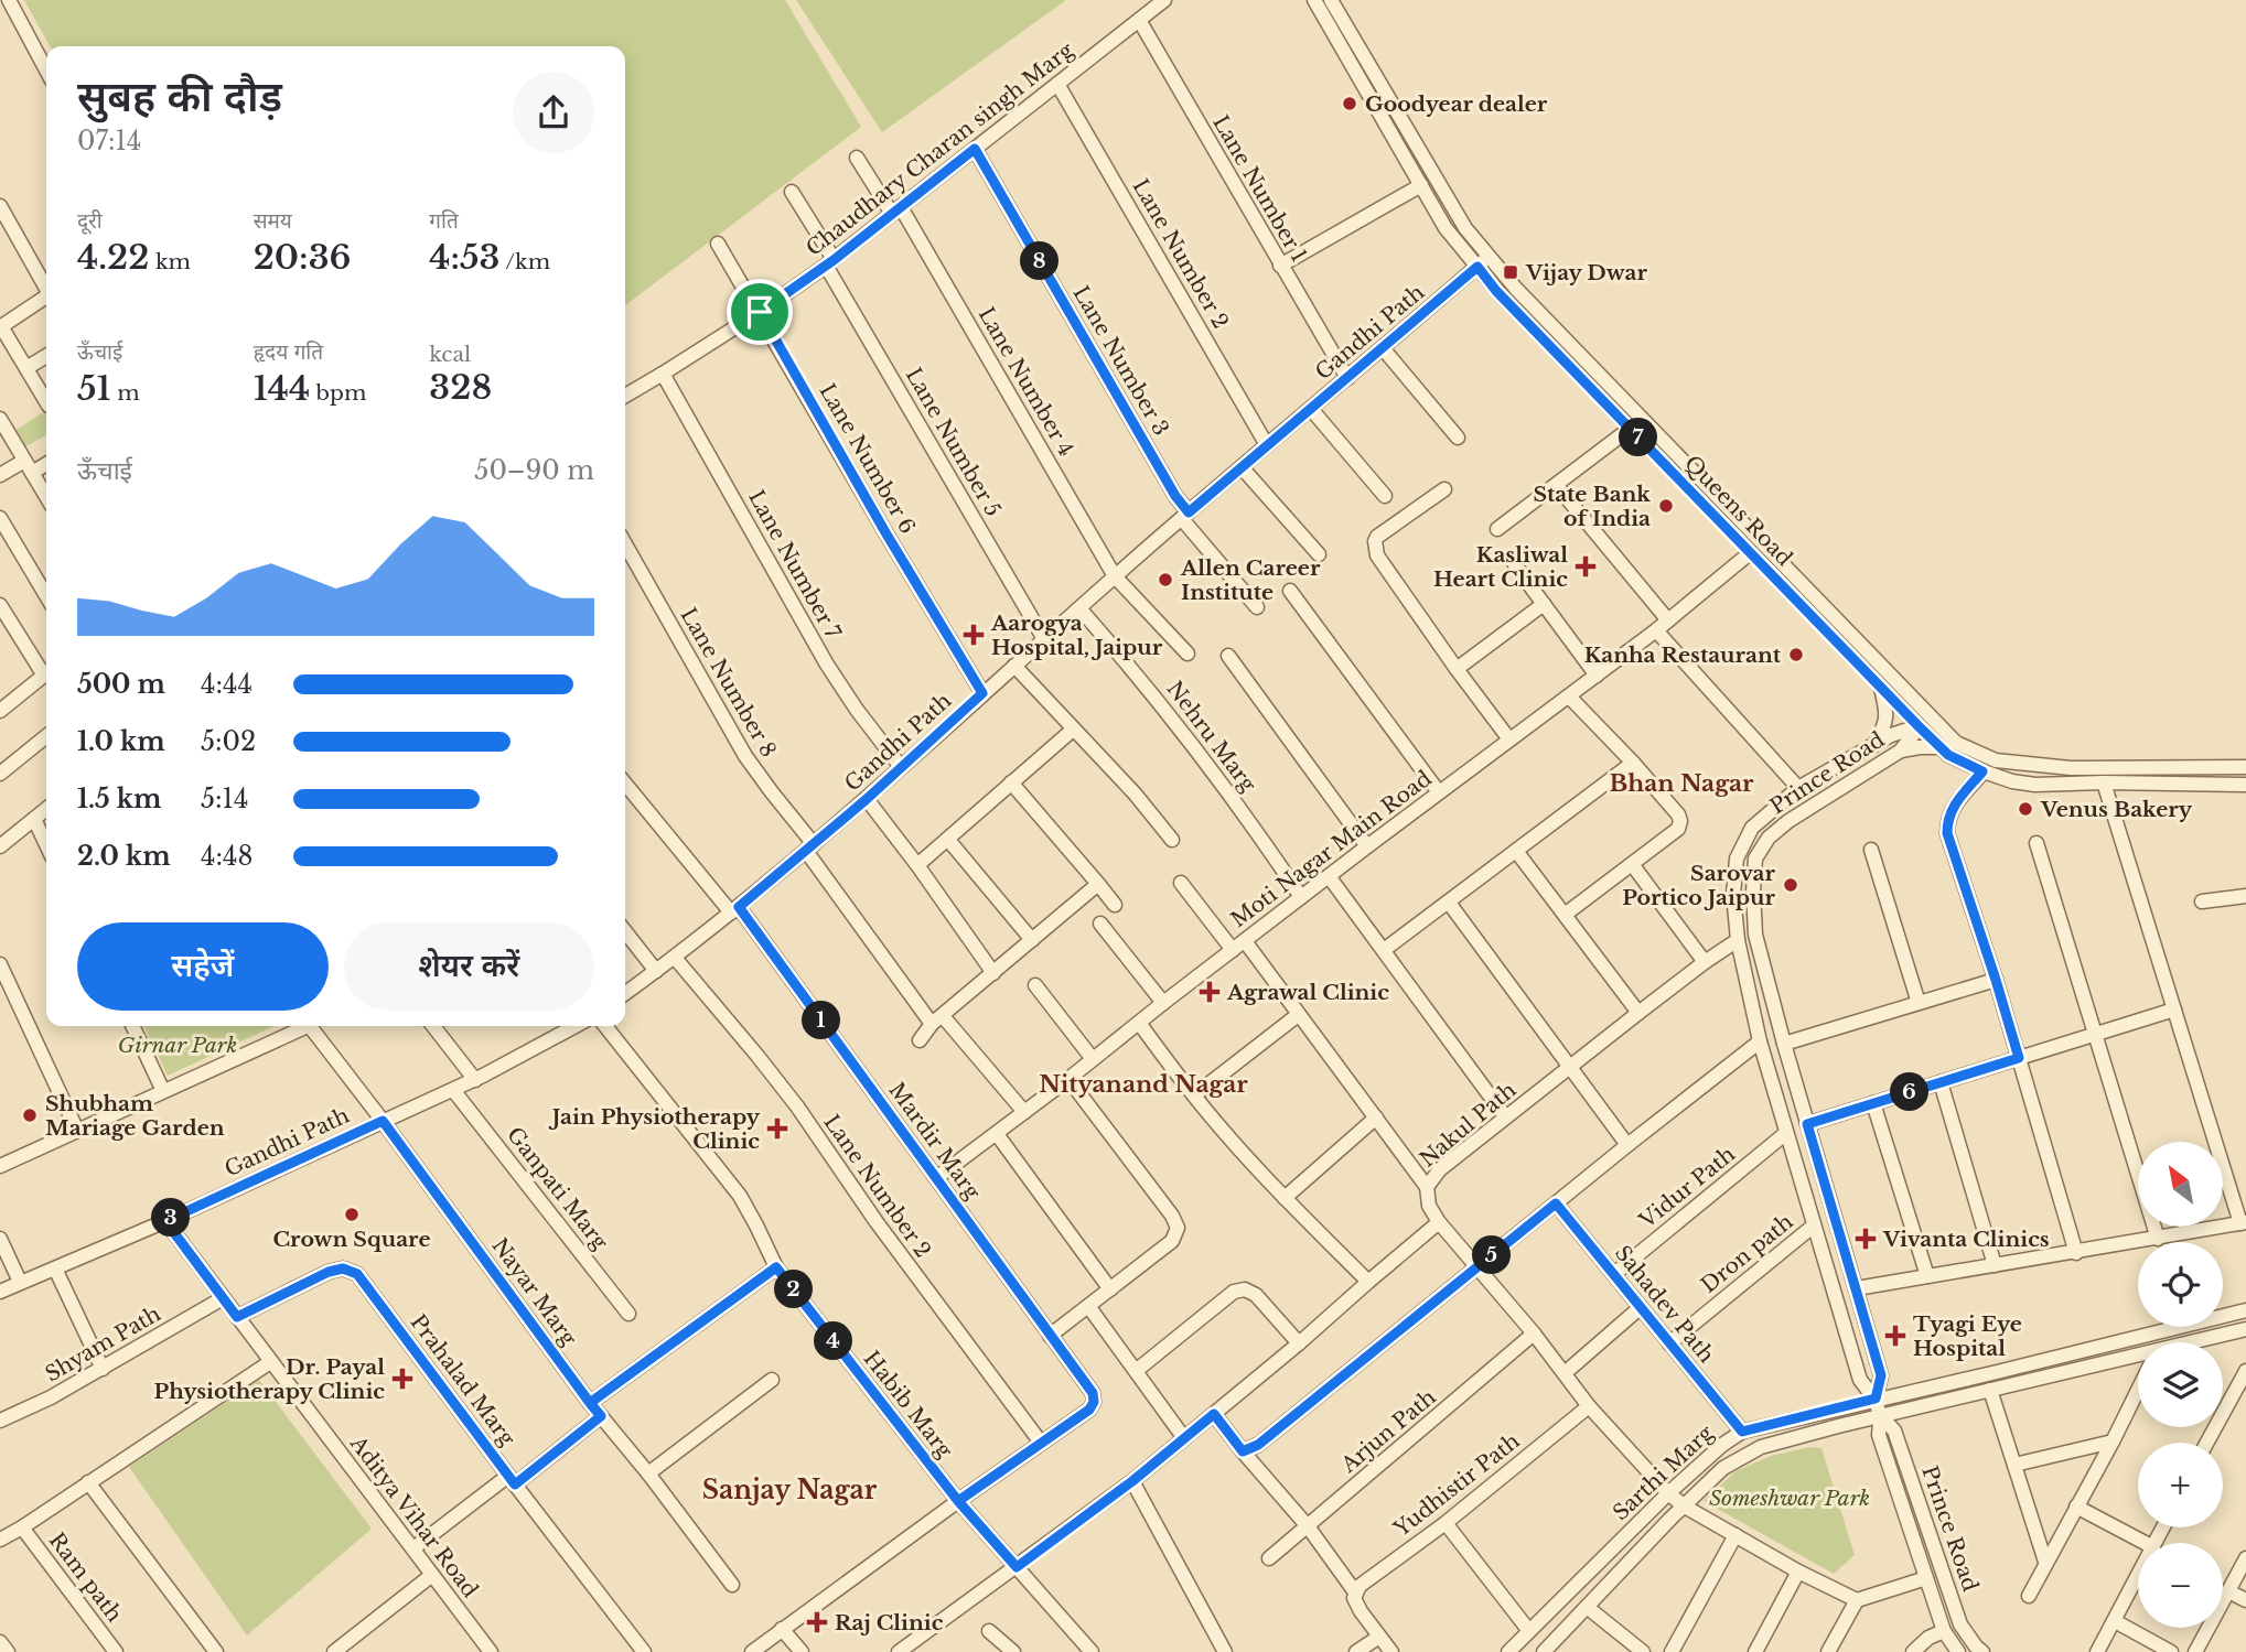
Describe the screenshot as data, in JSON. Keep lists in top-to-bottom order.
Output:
{
  "streets": {
    "street": [
      "Chaudhary Charan singh Marg",
      "Lane Number 1",
      "Lane Number 2",
      "Gandhi Path",
      "Lane Number 3",
      "Lane Number 4",
      "Lane Number 5",
      "Lane Number 6",
      "Queens Road",
      "Lane Number 7",
      "Lane Number 8",
      "Nehru Marg",
      "Prince Road",
      "Moti Nagar Main Road",
      "Nakul Path",
      "Mardir Marg",
      "Vidur Path",
      "Ganpati Marg",
      "Dron path",
      "Nayar Marg",
      "Sahadev Path",
      "Shyam Path",
      "Prahalad Marg",
      "Habib Marg",
      "Arjun Path",
      "Sarthi Marg",
      "Yudhistir Path",
      "Aditya Vihar Road",
      "Ram path"
    ]
  },
  "crossings": [
    ["Chaudhary Charan singh Marg", "Lane Number 1"],
    ["Chaudhary Charan singh Marg", "Lane Number 2"],
    ["Chaudhary Charan singh Marg", "Lane Number 3"],
    ["Chaudhary Charan singh Marg", "Lane Number 4"],
    ["Chaudhary Charan singh Marg", "Lane Number 5"],
    ["Chaudhary Charan singh Marg", "Lane Number 6"],
    ["Chaudhary Charan singh Marg", "Lane Number 7"],
    ["Lane Number 1", "Gandhi Path"],
    ["Lane Number 2", "Gandhi Path"],
    ["Lane Number 2", "Mardir Marg"],
    ["Gandhi Path", "Lane Number 3"],
    ["Gandhi Path", "Lane Number 4"],
    ["Gandhi Path", "Lane Number 5"],
    ["Gandhi Path", "Lane Number 6"],
    ["Gandhi Path", "Queens Road"],
    ["Gandhi Path", "Lane Number 7"],
    ["Gandhi Path", "Lane Number 8"],
    ["Gandhi Path", "Nehru Marg"],
    ["Gandhi Path", "Mardir Marg"],
    ["Gandhi Path", "Ganpati Marg"],
    ["Gandhi Path", "Nayar Marg"],
    ["Gandhi Path", "Aditya Vihar Road"],
    ["Queens Road", "Prince Road"],
    ["Queens Road", "Moti Nagar Main Road"],
    ["Lane Number 8", "Moti Nagar Main Road"],
    ["Nehru Marg", "Moti Nagar Main Road"],
    ["Prince Road", "Nakul Path"],
    ["Prince Road", "Vidur Path"],
    ["Prince Road", "Dron path"],
    ["Prince Road", "Sarthi Marg"],
    ["Moti Nagar Main Road", "Mardir Marg"],
    ["Nakul Path", "Arjun Path"],
    ["Nakul Path", "Sarthi Marg"],
    ["Nakul Path", "Yudhistir Path"],
    ["Vidur Path", "Sahadev Path"],
    ["Dron path", "Sahadev Path"],
    ["Sahadev Path", "Sarthi Marg"],
    ["Shyam Path", "Aditya Vihar Road"],
    ["Prahalad Marg", "Aditya Vihar Road"]
  ],
  "districts": ["Bhan Nagar", "Nityanand Nagar", "Sanjay Nagar"],
  "parks": ["Girnar Park", "Someshwar Park"],
  "places": {
    "other": [
      "Goodyear dealer",
      "State Bank of India",
      "Allen Career Institute",
      "Kanha Restaurant",
      "Venus Bakery",
      "Sarovar Portico Jaipur",
      "Shubham Mariage Garden",
      "Crown Square"
    ],
    "transit": ["Vijay Dwar"],
    "health": [
      "Kasliwal Heart Clinic",
      "Aarogya Hospital, Jaipur",
      "Agrawal Clinic",
      "Jain Physiotherapy Clinic",
      "Vivanta Clinics",
      "Tyagi Eye Hospital",
      "Dr. Payal Physiotherapy Clinic",
      "Raj Clinic"
    ]
  },
  "north": "top left",
  "page": {
    "heading": ["सुबह की दौड़", "07:14"],
    "stats": [
      ["दूरी", "4.22 km"],
      ["समय", "20:36"],
      ["गति", "4:53 /km"],
      ["ऊँचाई", "51 m"],
      ["हृदय गति", "144 bpm"],
      ["kcal", "328"]
    ],
    "pins": [
      "8",
      "7",
      "1",
      "6",
      "3",
      "5",
      "2",
      "4"
    ],
    "chart": ["ऊँचाई", "50–90 m"],
    "list": [
      {
        "name": "500 m",
        "note": "4:44"
      },
      {
        "name": "1.0 km",
        "note": "5:02"
      },
      {
        "name": "1.5 km",
        "note": "5:14"
      },
      {
        "name": "2.0 km",
        "note": "4:48"
      }
    ],
    "buttons": ["सहेजें", "शेयर करें"],
    "map_buttons": ["+", "−"]
  }
}
